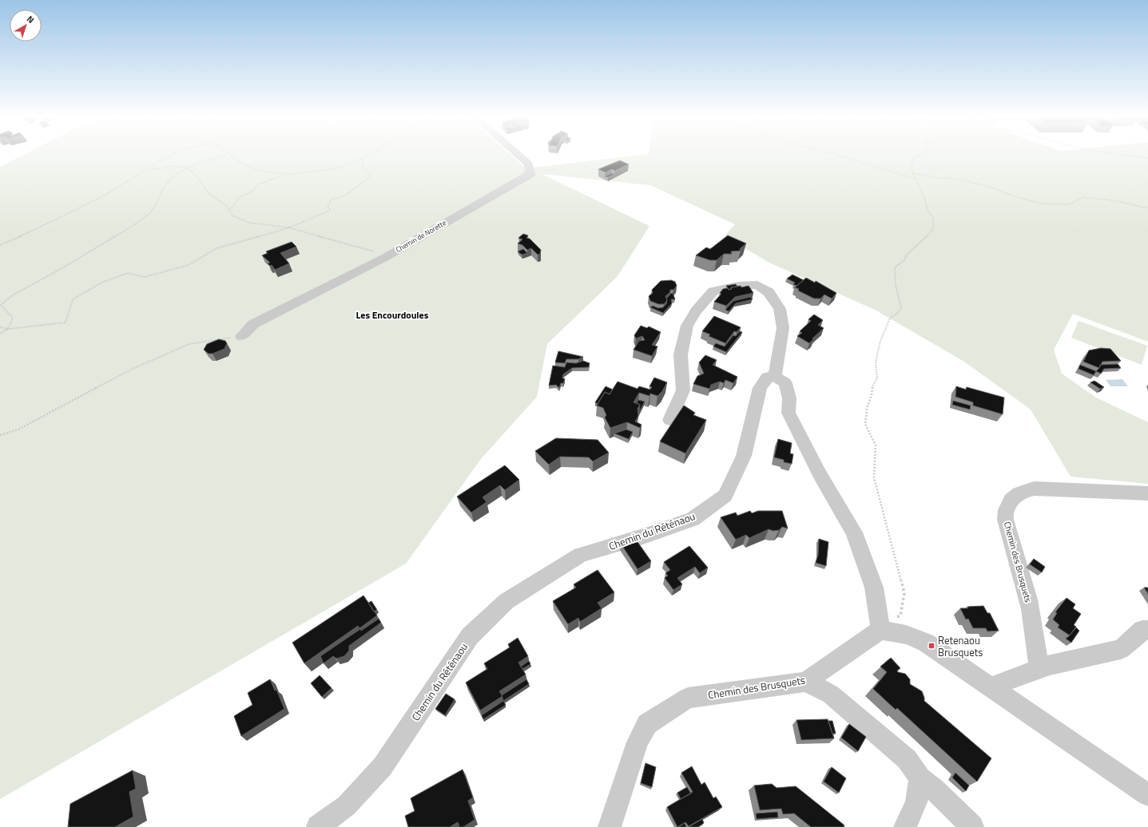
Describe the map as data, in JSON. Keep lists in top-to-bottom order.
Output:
{
  "streets": {
    "street": ["Chemin de Norette", "Chemin du Réténaou", "Chemin des Brusquets"]
  },
  "districts": ["Les Encourdoules"],
  "places": {
    "transit": ["Retenaou Brusquets"]
  },
  "north": "top right"
}
